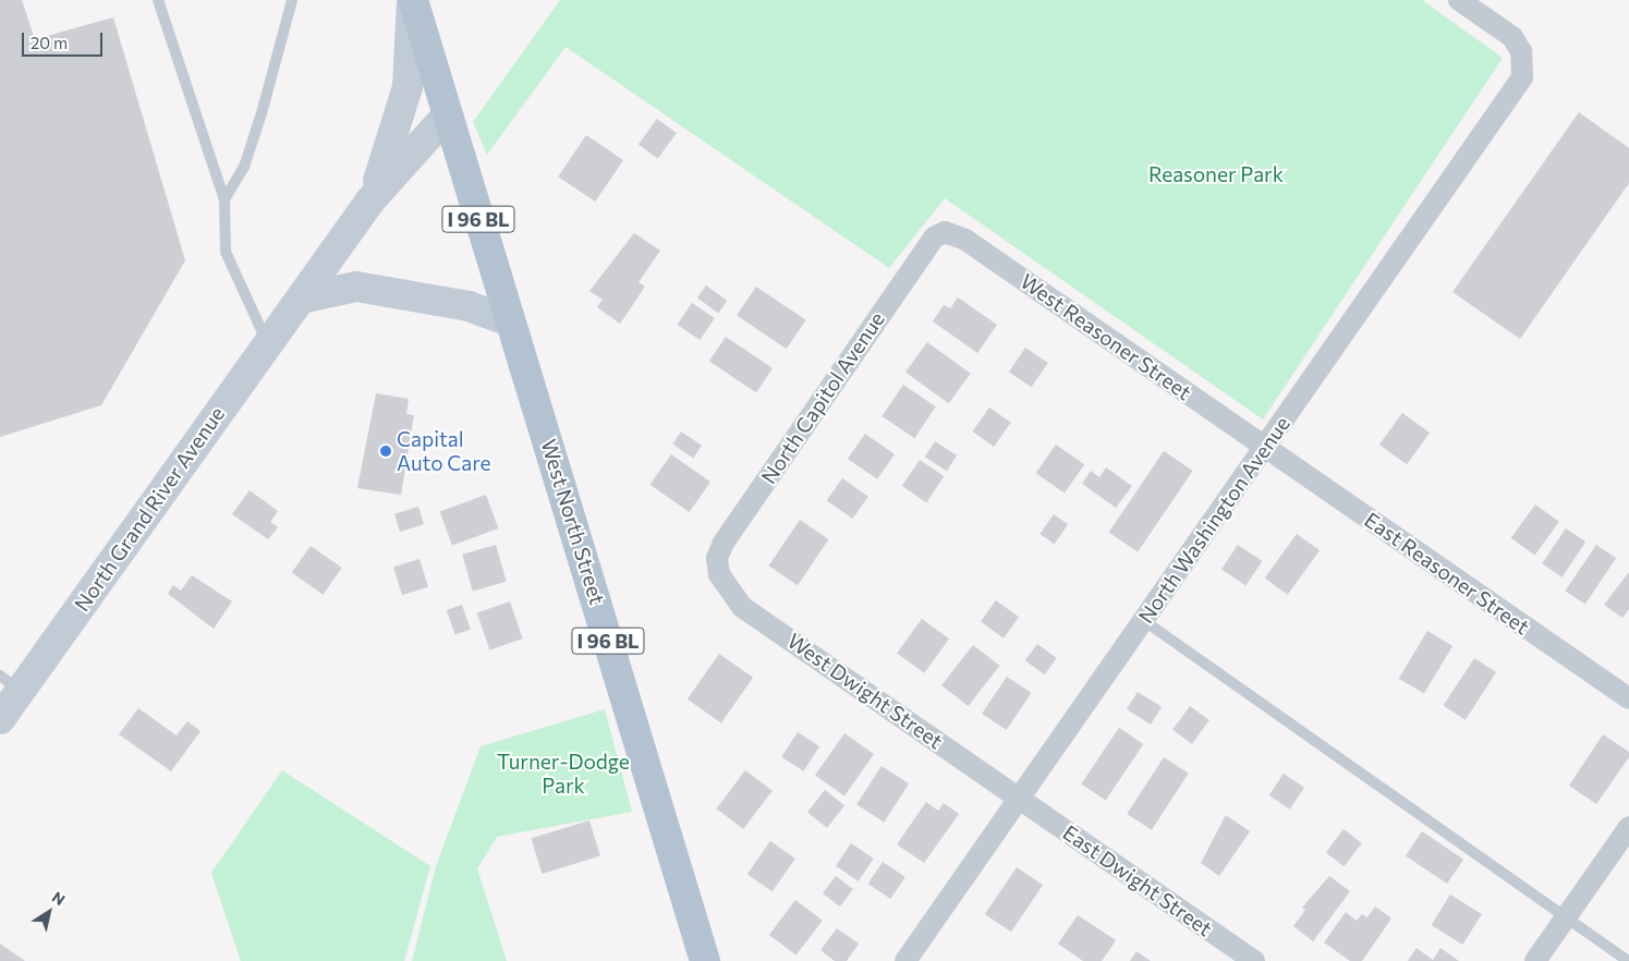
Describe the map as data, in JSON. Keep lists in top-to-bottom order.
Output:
{
  "streets": {
    "main road": ["I 96 BL", "West North Street"],
    "street": [
      "West Reasoner Street",
      "North Capitol Avenue",
      "North Grand River Avenue",
      "North Washington Avenue",
      "East Reasoner Street",
      "West Dwight Street",
      "East Dwight Street"
    ]
  },
  "crossings": [
    ["I 96 BL", "North Grand River Avenue"],
    ["I 96 BL", "West North Street"],
    ["West Reasoner Street", "North Capitol Avenue"],
    ["West Reasoner Street", "North Washington Avenue"],
    ["West Reasoner Street", "East Reasoner Street"],
    ["North Capitol Avenue", "West Dwight Street"],
    ["North Grand River Avenue", "West North Street"],
    ["North Washington Avenue", "East Reasoner Street"],
    ["North Washington Avenue", "West Dwight Street"],
    ["North Washington Avenue", "East Dwight Street"],
    ["West Dwight Street", "East Dwight Street"]
  ],
  "parks": ["Reasoner Park", "Turner-Dodge Park"],
  "places": ["Capital Auto Care"],
  "scale_bar": "20 m",
  "north": "top right"
}
